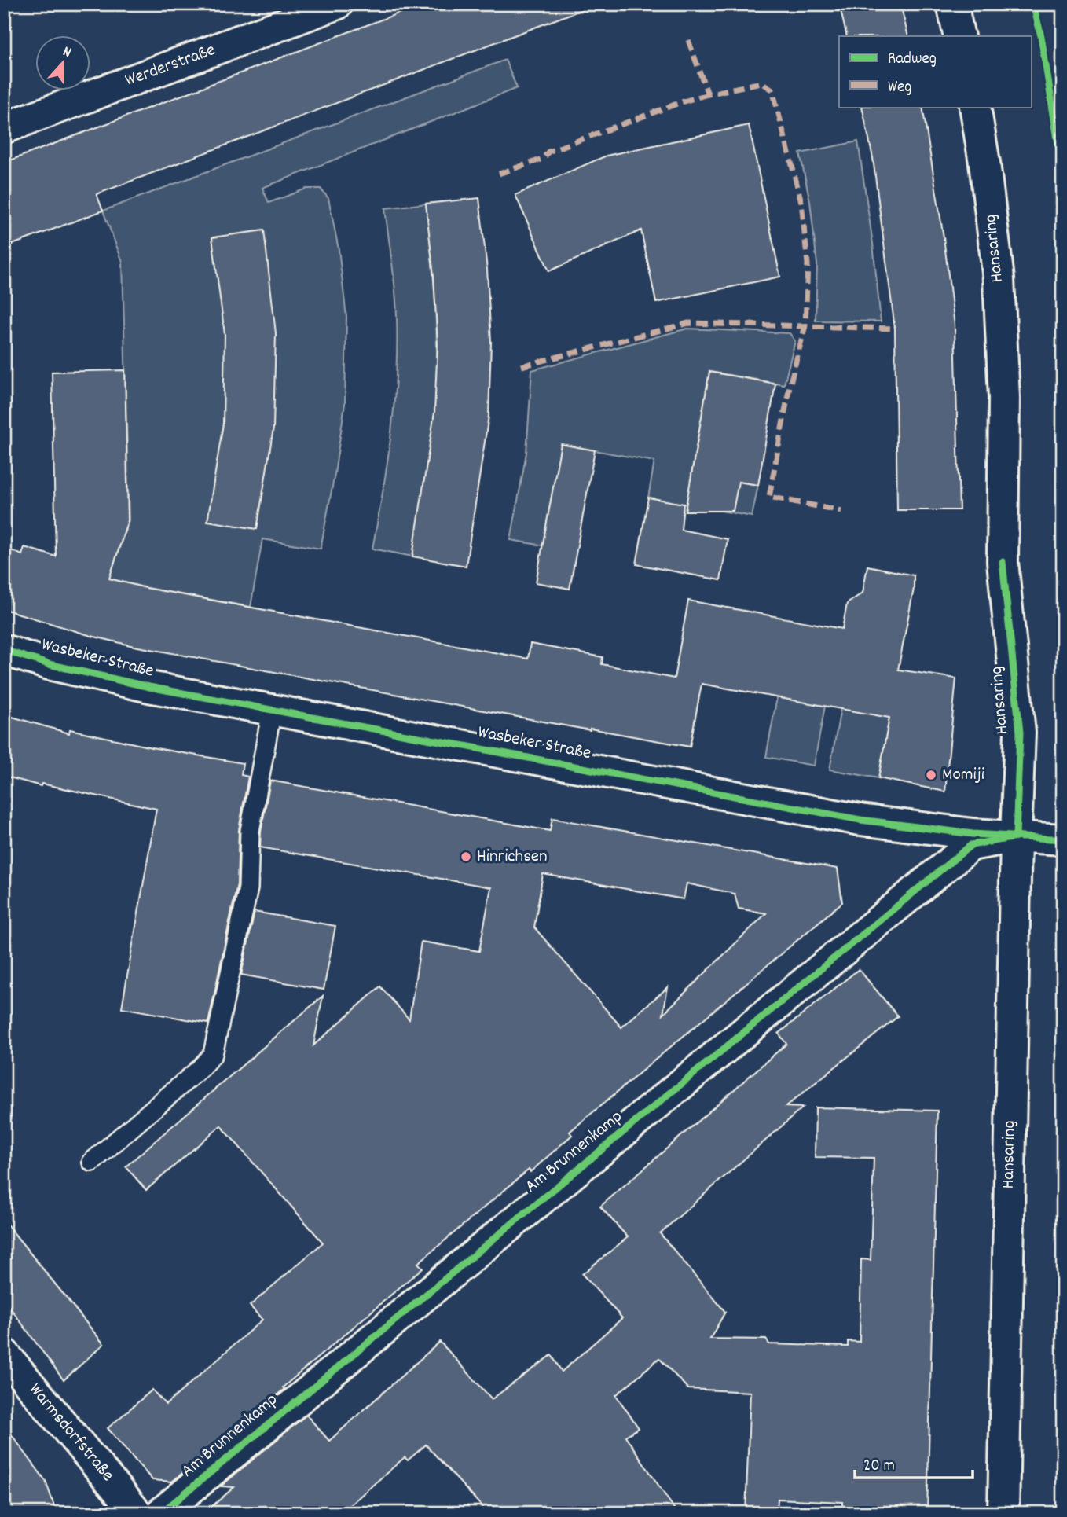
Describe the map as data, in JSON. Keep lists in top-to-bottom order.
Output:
{
  "streets": {
    "street": [
      "Werderstraße",
      "Hansaring",
      "Wasbeker Straße",
      "Am Brunnenkamp",
      "Warmsdorfstraße"
    ]
  },
  "crossings": [
    ["Hansaring", "Wasbeker Straße"],
    ["Hansaring", "Am Brunnenkamp"],
    ["Wasbeker Straße", "Am Brunnenkamp"]
  ],
  "places": ["Momiji", "Hinrichsen"],
  "legend": ["Radweg", "Weg"],
  "scale_bar": "20 m",
  "north": "top"
}
